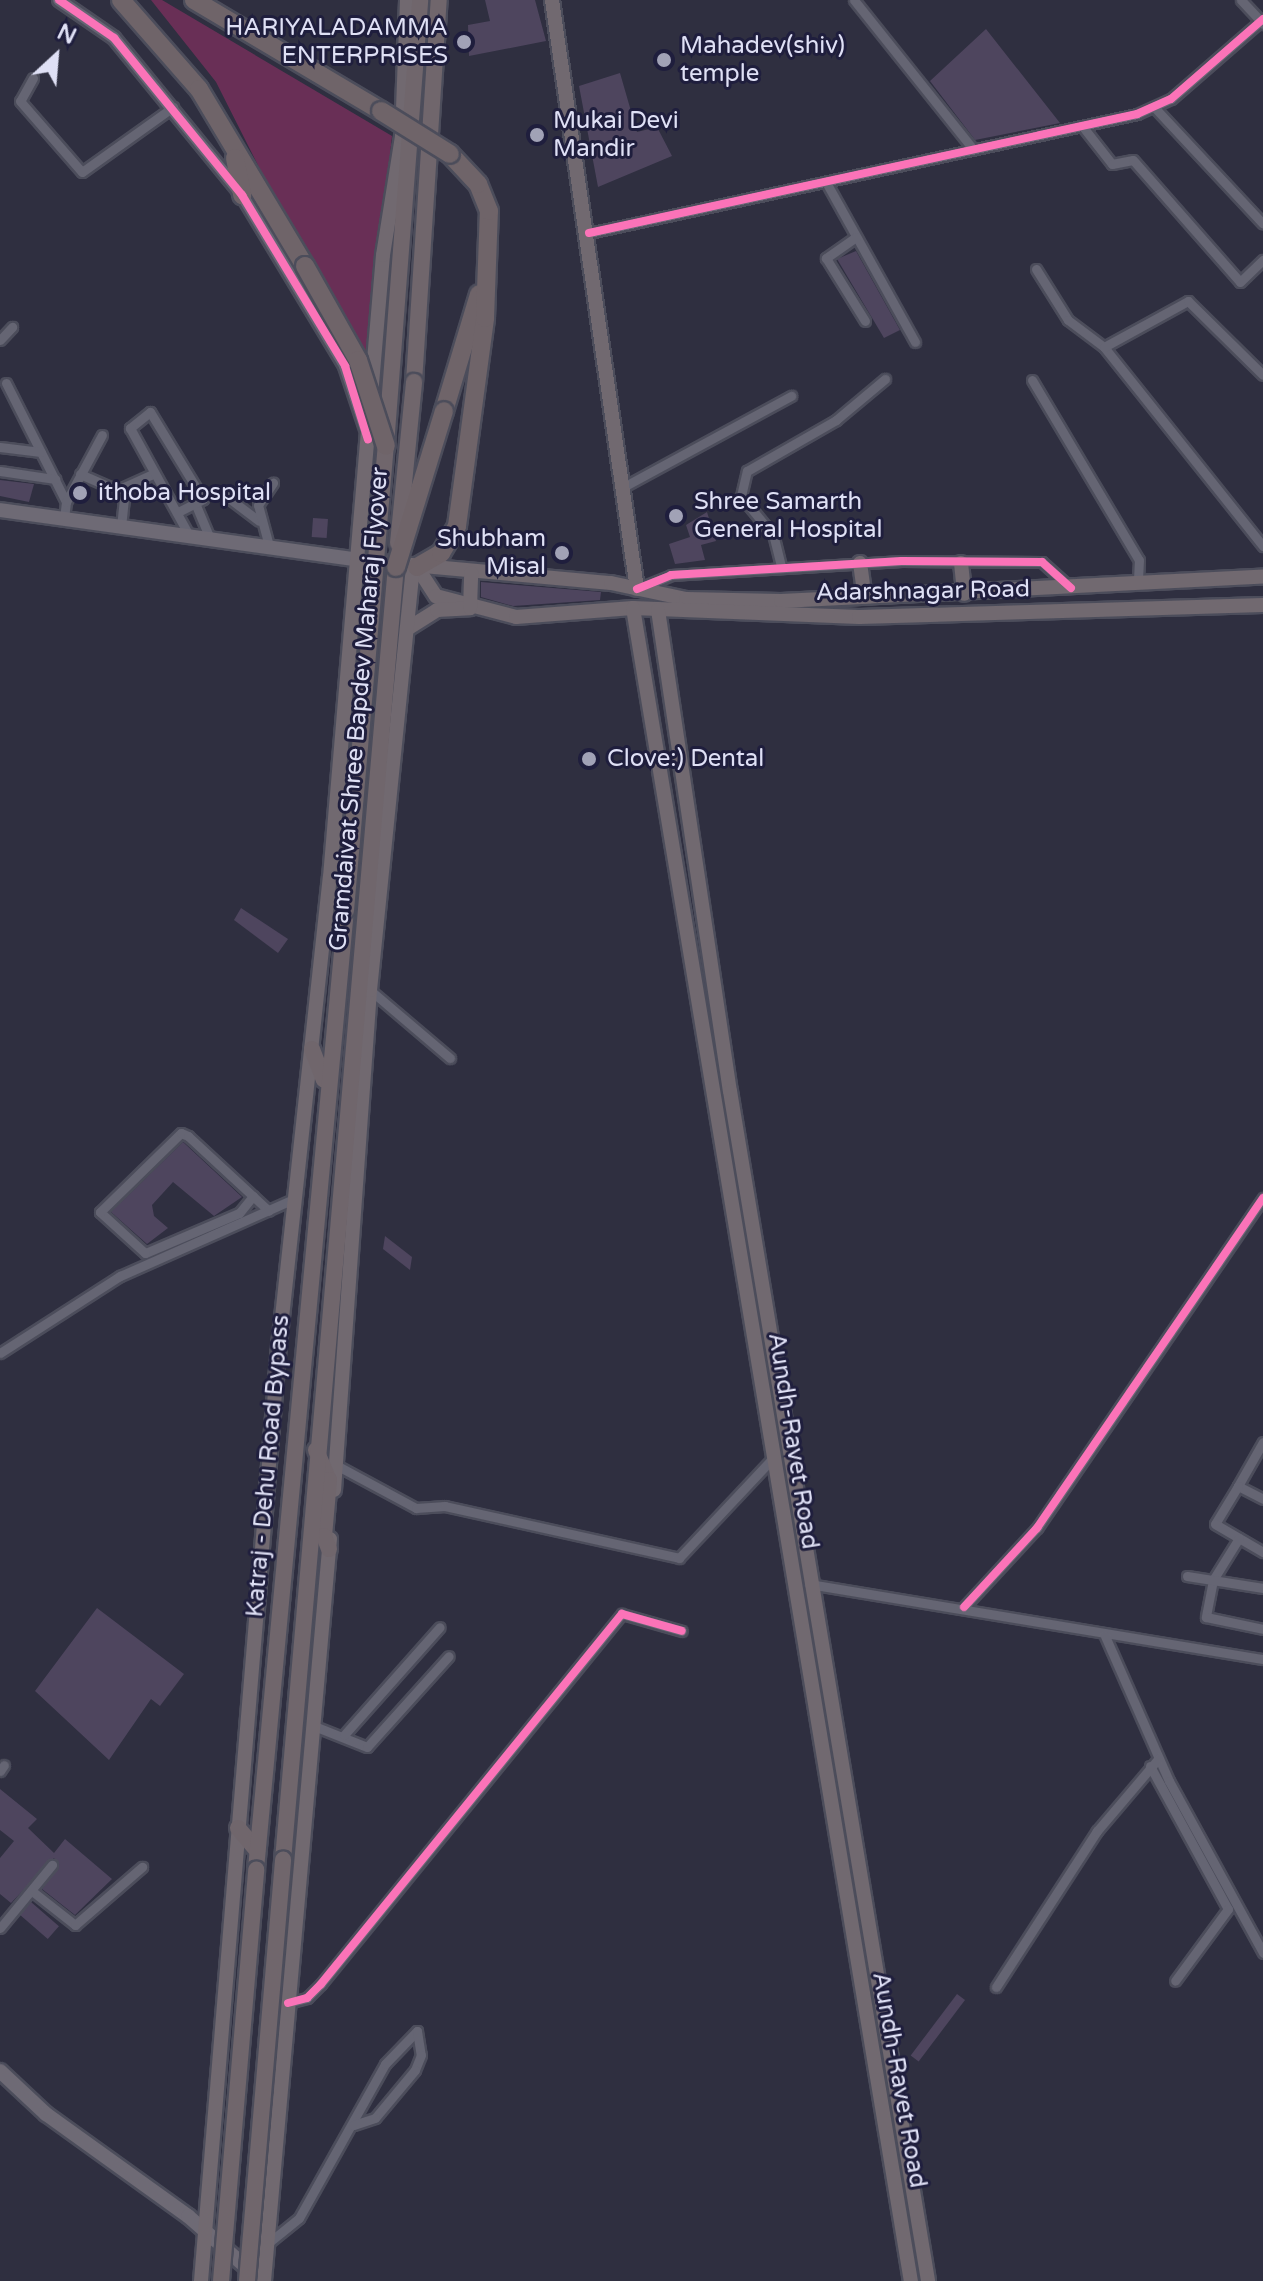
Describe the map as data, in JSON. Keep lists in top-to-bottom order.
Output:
{
  "streets": {
    "highway": ["Gramdaivat Shree Bapdev Maharaj Flyover", "Katraj - Dehu Road Bypass"],
    "main road": ["Adarshnagar Road", "Aundh-Ravet Road"]
  },
  "crossings": [
    ["Adarshnagar Road", "Gramdaivat Shree Bapdev Maharaj Flyover"],
    ["Adarshnagar Road", "Aundh-Ravet Road"],
    ["Gramdaivat Shree Bapdev Maharaj Flyover", "Katraj - Dehu Road Bypass"]
  ],
  "places": [
    "HARIYALADAMMA ENTERPRISES",
    "Mahadev(shiv) temple",
    "Mukai Devi Mandir",
    "ithoba Hospital",
    "Shree Samarth General Hospital",
    "Shubham Misal",
    "Clove:) Dental"
  ],
  "north": "top right"
}
